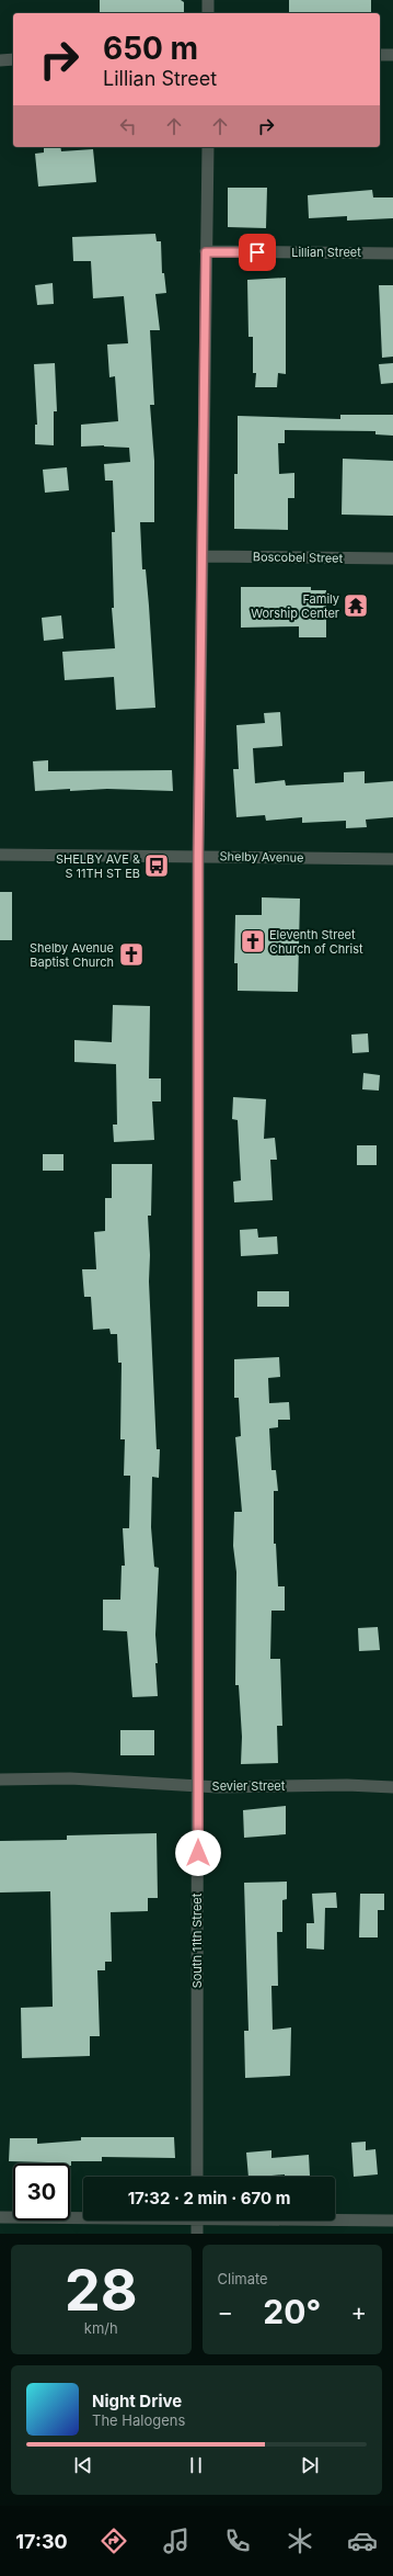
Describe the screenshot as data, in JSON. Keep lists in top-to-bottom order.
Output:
{
  "streets": {
    "street": [
      "Lillian Street",
      "Boscobel Street",
      "Shelby Avenue",
      "Sevier Street",
      "South 11th Street"
    ]
  },
  "crossings": [
    ["Lillian Street", "South 11th Street"],
    ["Boscobel Street", "South 11th Street"],
    ["Shelby Avenue", "South 11th Street"],
    ["Sevier Street", "South 11th Street"]
  ],
  "places": {
    "temple": ["Family Worship Center"],
    "bus stop": ["SHELBY AVE & S 11TH ST EB"],
    "church": ["Eleventh Street Church of Christ", "Shelby Avenue Baptist Church"]
  },
  "page": {
    "turn": ["650 m", "Lillian Street"],
    "limit": "30",
    "trip": "17:32 · 2 min · 670 m",
    "tile": [
      ["28", "km/h"],
      "Climate"
    ],
    "heat": ["−", "20°", "+"],
    "song": ["Night Drive", "The Halogens"],
    "tabs": "17:30"
  }
}
